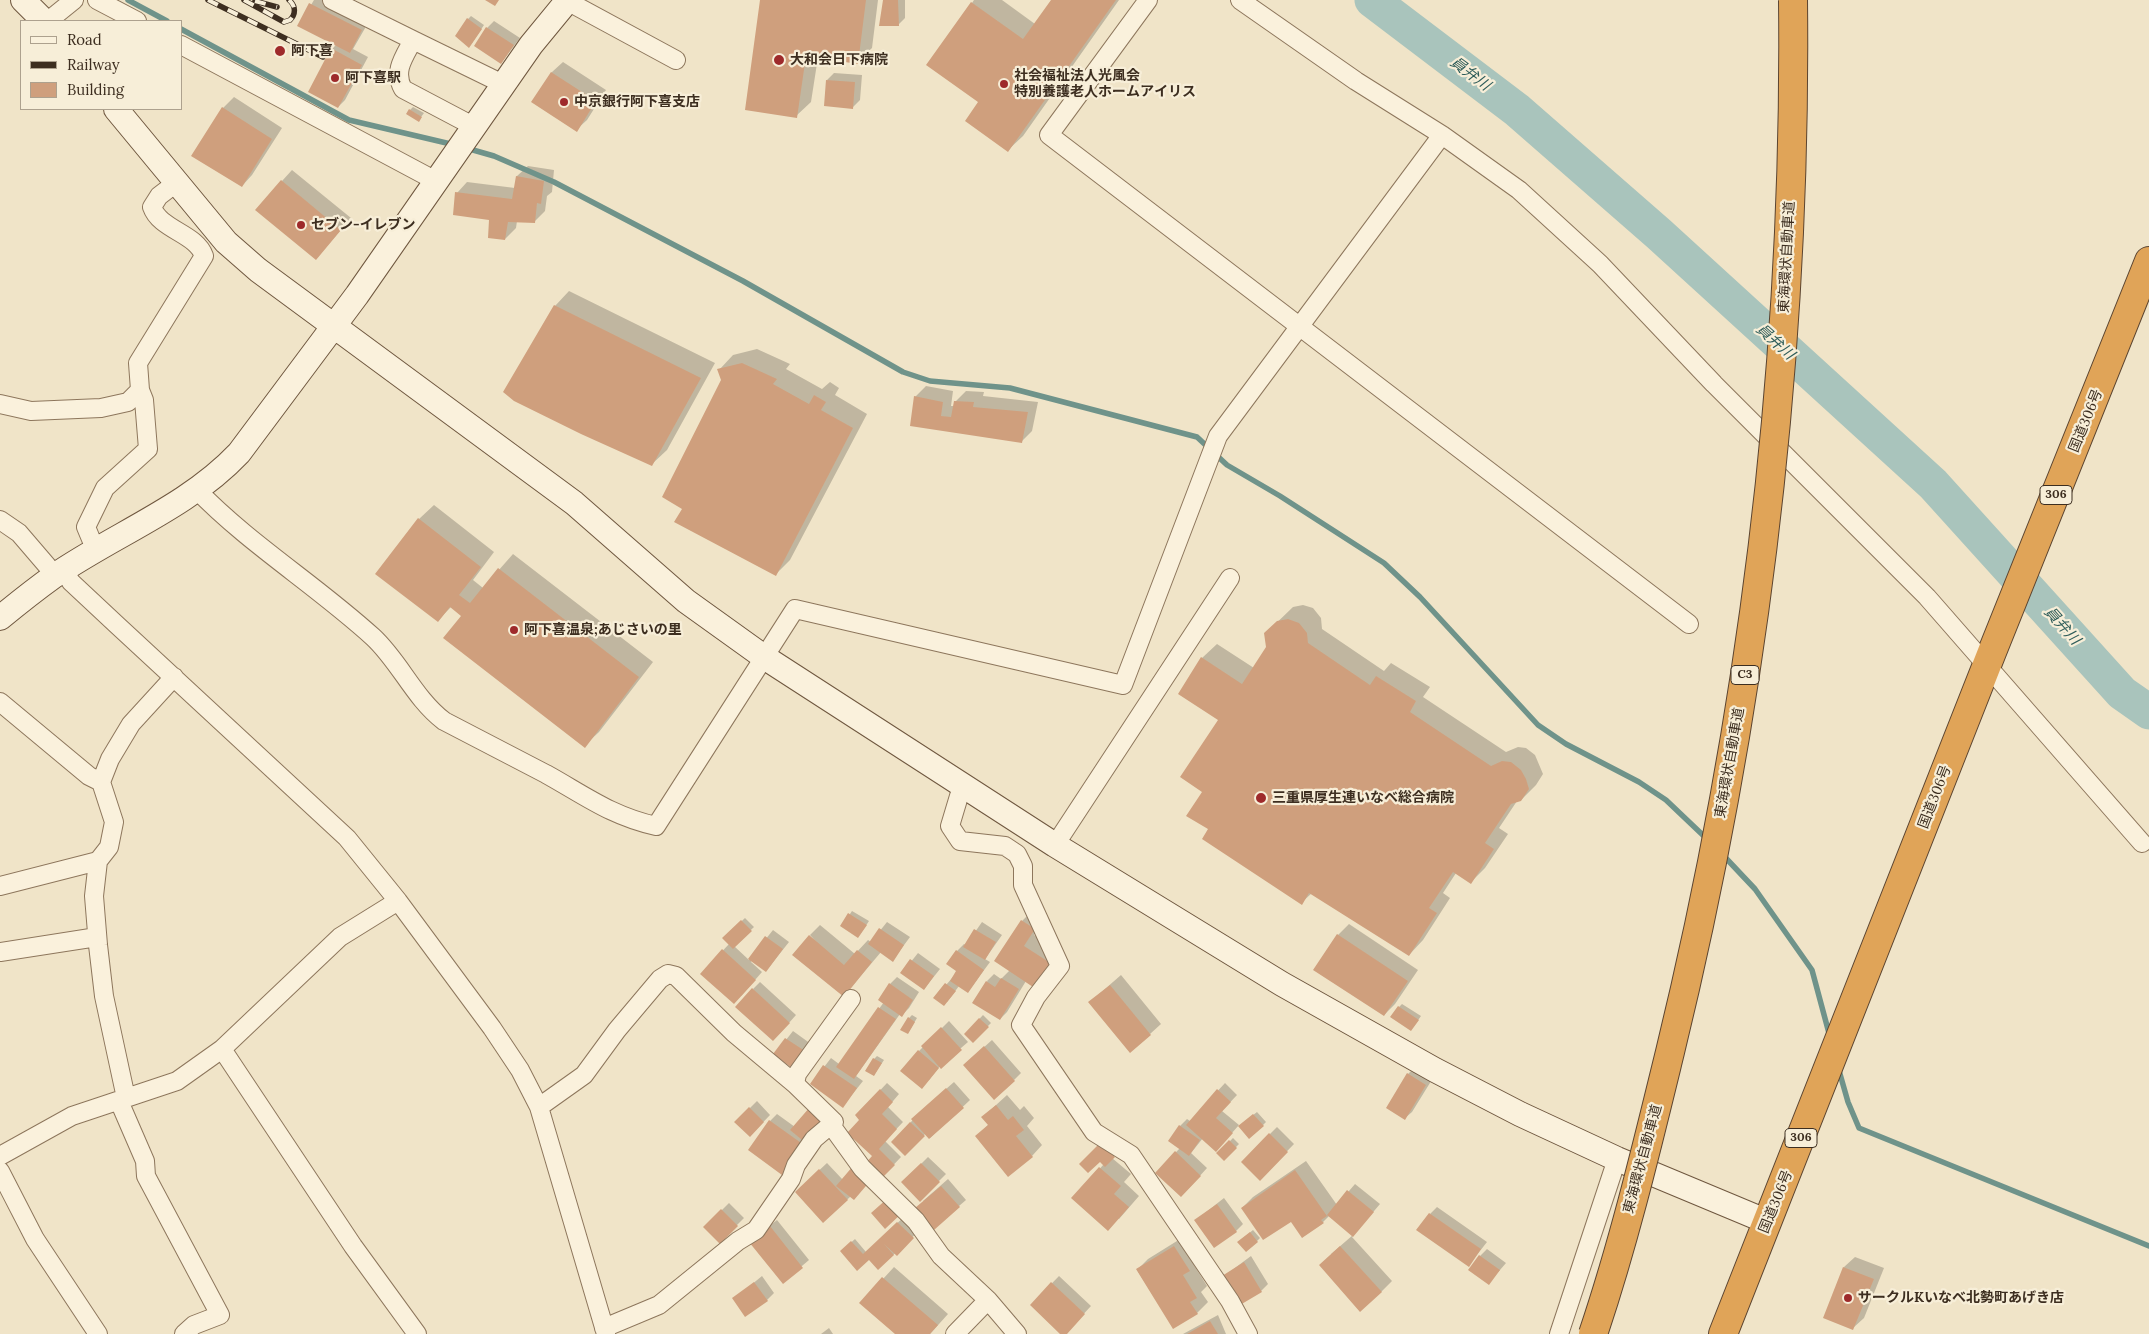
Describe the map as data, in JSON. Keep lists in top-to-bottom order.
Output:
{
  "streets": {
    "highway": [
      "東海環状自動車道",
      "国道306号",
      "306",
      "C3"
    ]
  },
  "water": ["員弁川"],
  "places": [
    "阿下喜",
    "大和会日下病院",
    "阿下喜駅",
    "社会福祉法人光風会 特別養護老人ホームアイリス",
    "中京銀行阿下喜支店",
    "セブン-イレブン",
    "阿下喜温泉;あじさいの里",
    "三重県厚生連いなべ総合病院",
    "サークルKいなべ北勢町あげき店"
  ],
  "legend": ["Road", "Railway", "Building"]
}
